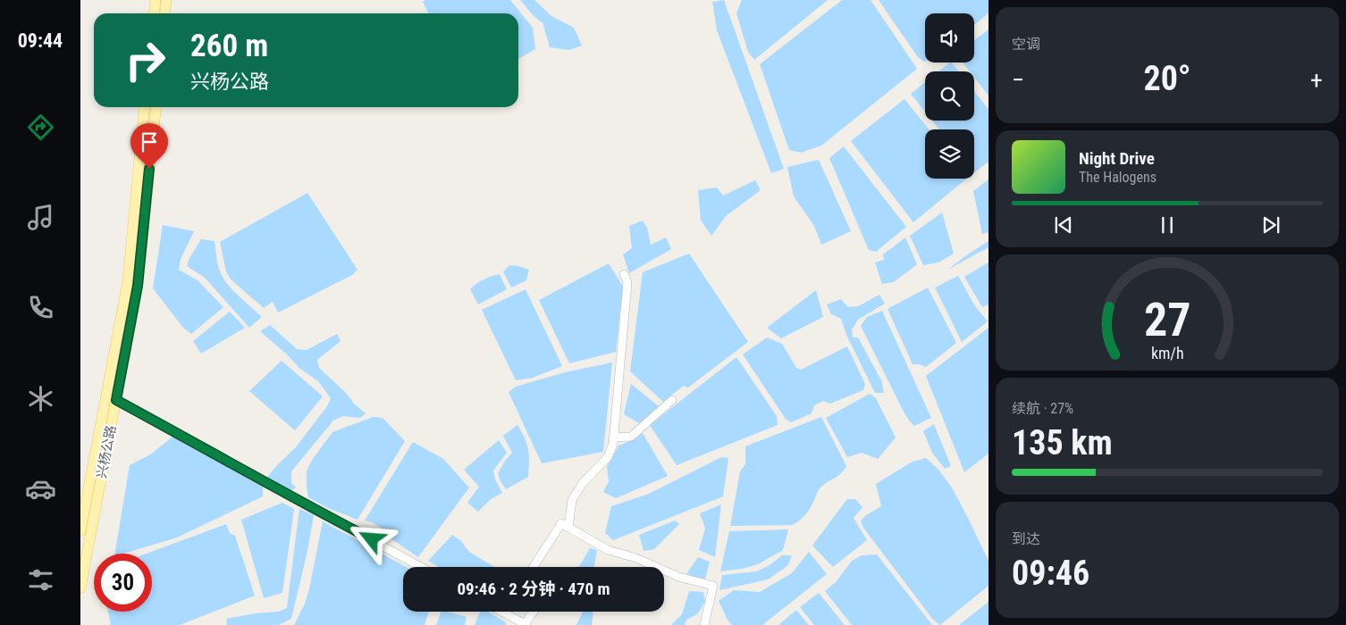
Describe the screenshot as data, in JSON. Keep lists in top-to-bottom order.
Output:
{
  "streets": {
    "main road": ["兴杨公路"]
  },
  "page": {
    "tabs": "09:44",
    "tile": [
      "空调",
      ["续航 · 27%", "135 km"],
      ["到达", "09:46"]
    ],
    "turn": ["260 m", "兴杨公路"],
    "heat": ["−", "20°", "+"],
    "song": ["Night Drive", "The Halogens"],
    "limit": "30",
    "trip": "09:46 · 2 分钟 · 470 m",
    "gauge": ["27", "km/h"]
  }
}
